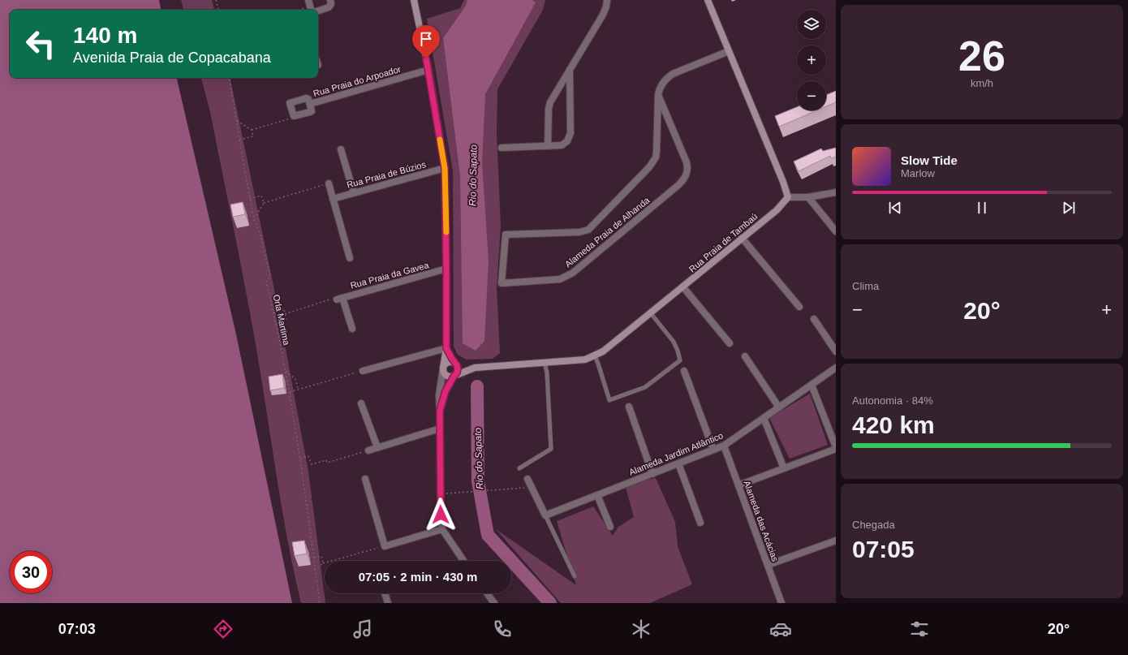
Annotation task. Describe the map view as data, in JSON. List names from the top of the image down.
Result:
{
  "streets": {
    "street": [
      "Rua Praia do Arpoador",
      "Rua Praia de Búzios",
      "Alameda Praia de Alhanda",
      "Rua Praia de Tambaú",
      "Rua Praia da Gavea",
      "Alameda Jardim Atlântico",
      "Alameda das Acácias"
    ],
    "path": ["Orla Martima"]
  },
  "crossings": [
    ["Alameda Jardim Atlântico", "Alameda das Acácias"]
  ],
  "water": ["Rio do Sapato"],
  "page": {
    "tile": [
      ["26", "km/h"],
      "Clima",
      ["Autonomia · 84%", "420 km"],
      ["Chegada", "07:05"]
    ],
    "map_buttons": ["+", "−"],
    "turn": ["140 m", "Avenida Praia de Copacabana"],
    "song": ["Slow Tide", "Marlow"],
    "heat": ["−", "20°", "+"],
    "limit": "30",
    "trip": "07:05 · 2 min · 430 m",
    "tabs": ["07:03", "20°"]
  }
}
